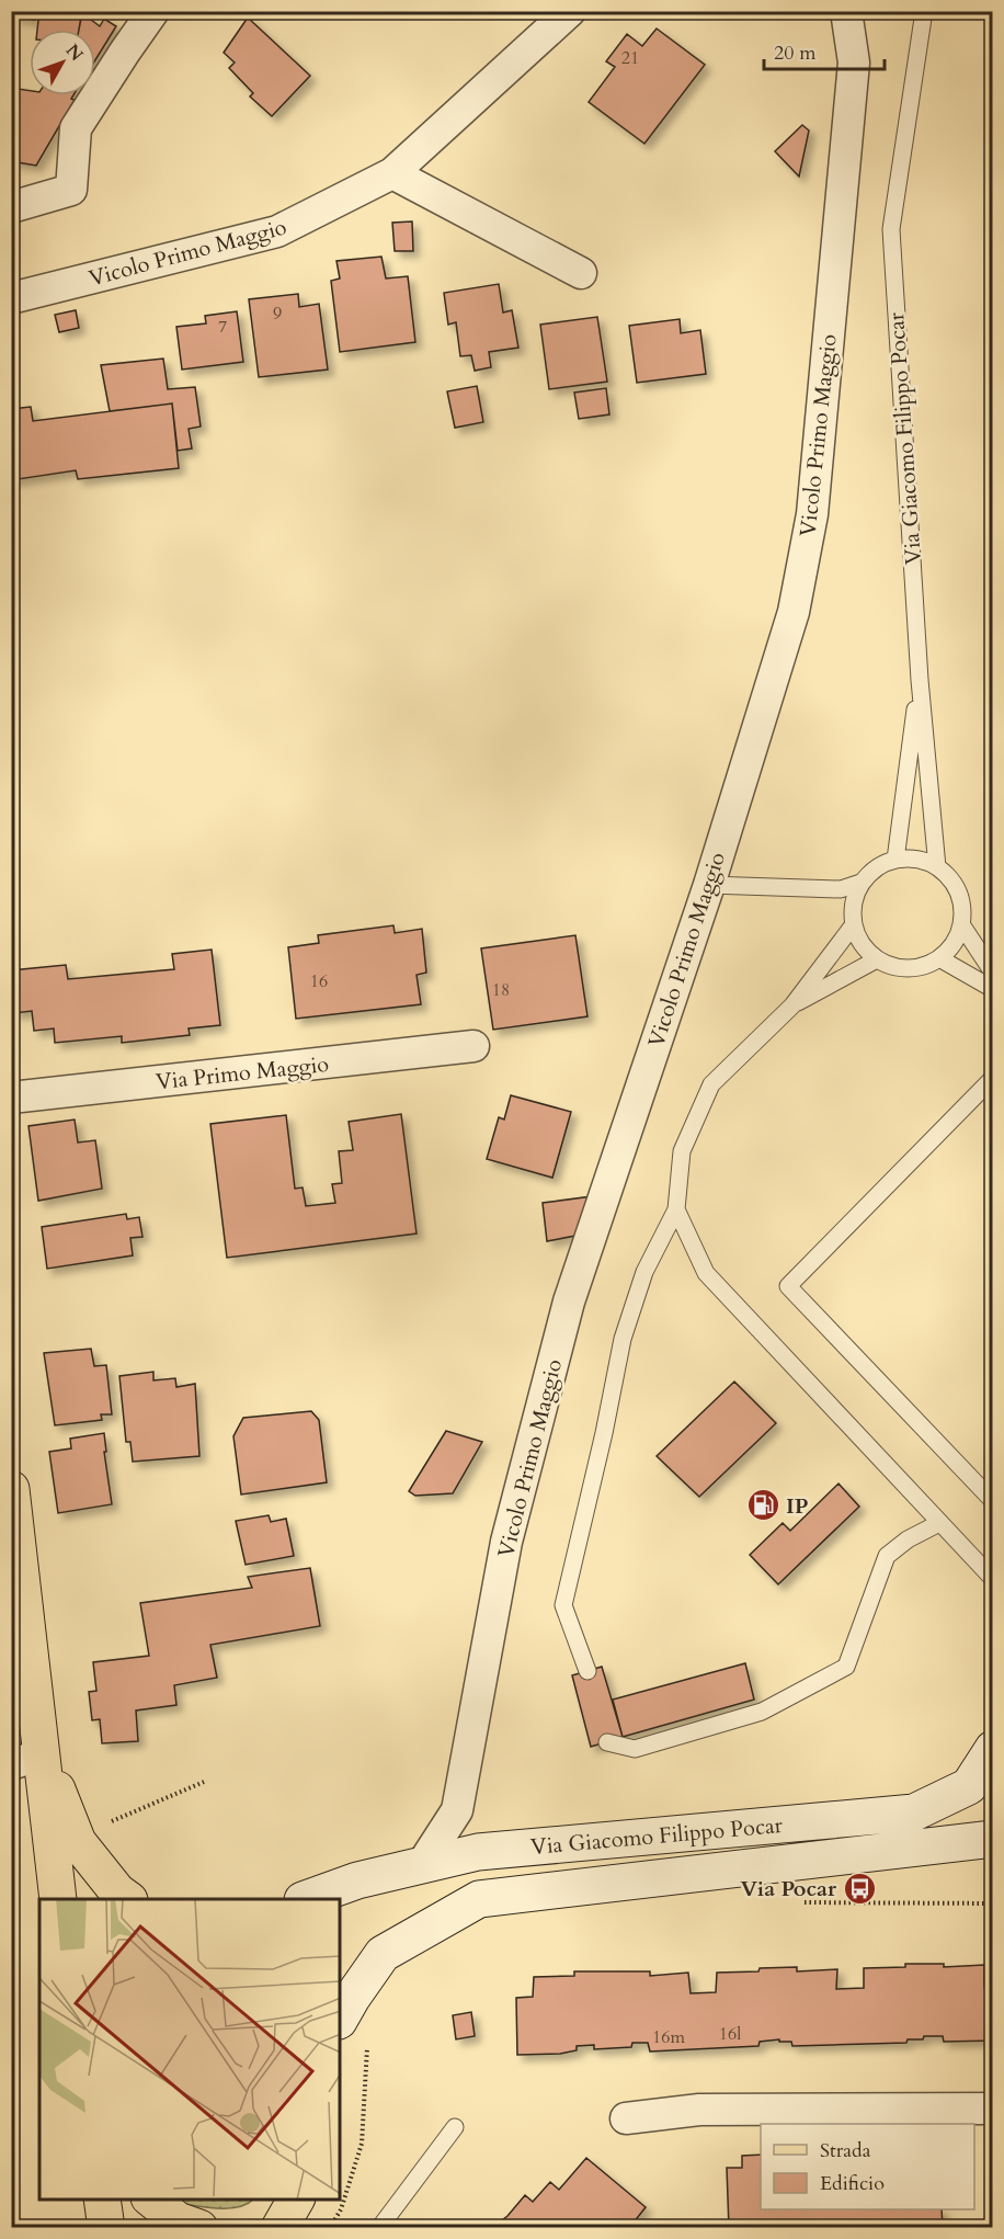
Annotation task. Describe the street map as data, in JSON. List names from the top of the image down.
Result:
{
  "streets": {
    "main road": ["Via Giacomo Filippo Pocar"],
    "street": ["Vicolo Primo Maggio", "Via Primo Maggio"]
  },
  "crossings": [
    ["Vicolo Primo Maggio", "Via Giacomo Filippo Pocar"]
  ],
  "places": {
    "fuel station": ["IP"],
    "bus stop": ["Via Pocar"]
  },
  "house_numbers": [
    "21",
    "9",
    "7",
    "16",
    "18",
    "16l",
    "16m"
  ],
  "legend": ["Strada", "Edificio"],
  "scale_bar": "20 m",
  "north": "top right"
}
